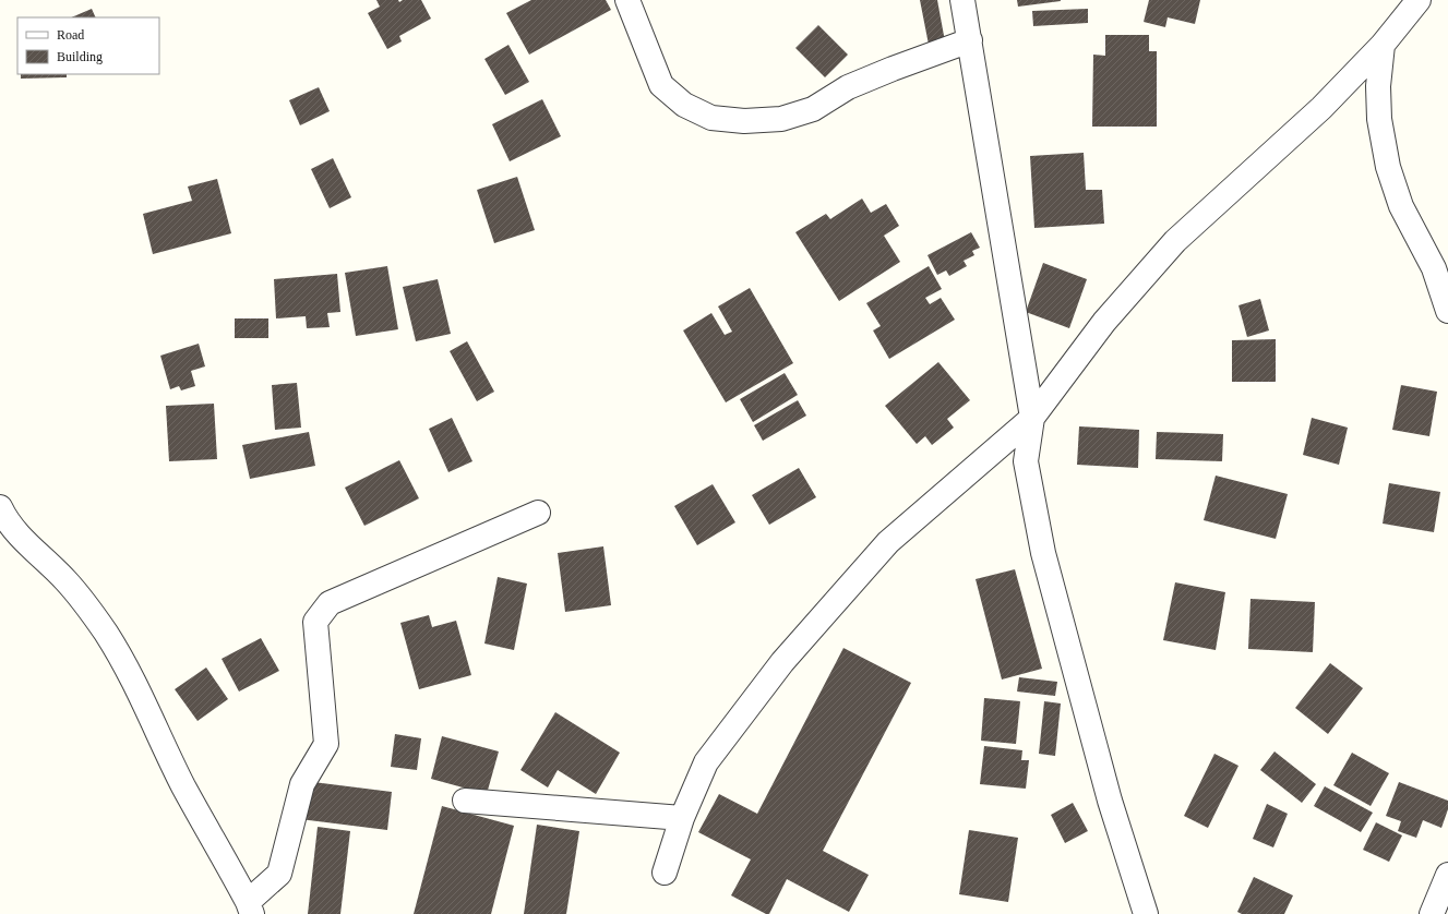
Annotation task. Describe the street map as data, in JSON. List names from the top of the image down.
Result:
{
  "legend": ["Road", "Building"]
}
